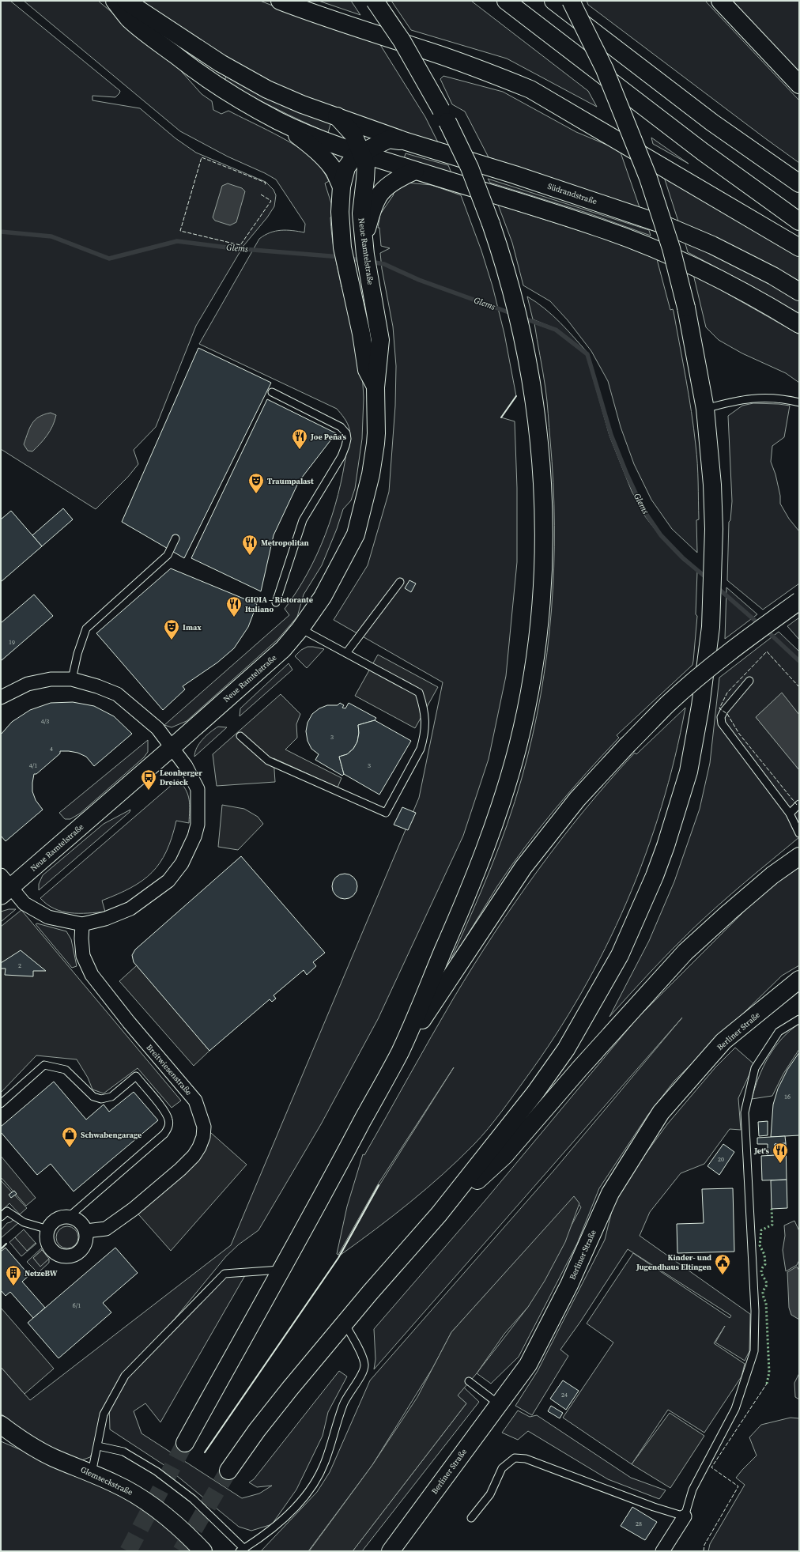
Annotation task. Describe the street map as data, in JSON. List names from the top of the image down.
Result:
{
  "streets": {
    "main road": [
      "Südrandstraße",
      "Neue Ramtelstraße",
      "Berliner Straße",
      "Glemseckstraße"
    ],
    "street": ["Breitwiesenstraße"]
  },
  "water": ["Glems"],
  "places": {
    "restaurant": [
      "Joe Peña’s",
      "Metropolitan",
      "GIOIA – Ristorante Italiano",
      "Jet's"
    ],
    "theatre": ["Traumpalast", "Imax"],
    "bus stop": ["Leonberger Dreieck"],
    "shop": ["Schwabengarage"],
    "public building": ["Kinder- und Jugendhaus Eltingen"],
    "building": ["NetzeBW"]
  },
  "house_numbers": [
    "19",
    "4/3",
    "3",
    "4",
    "4/1",
    "3",
    "2",
    "16",
    "20",
    "6/1",
    "24",
    "28"
  ]
}
